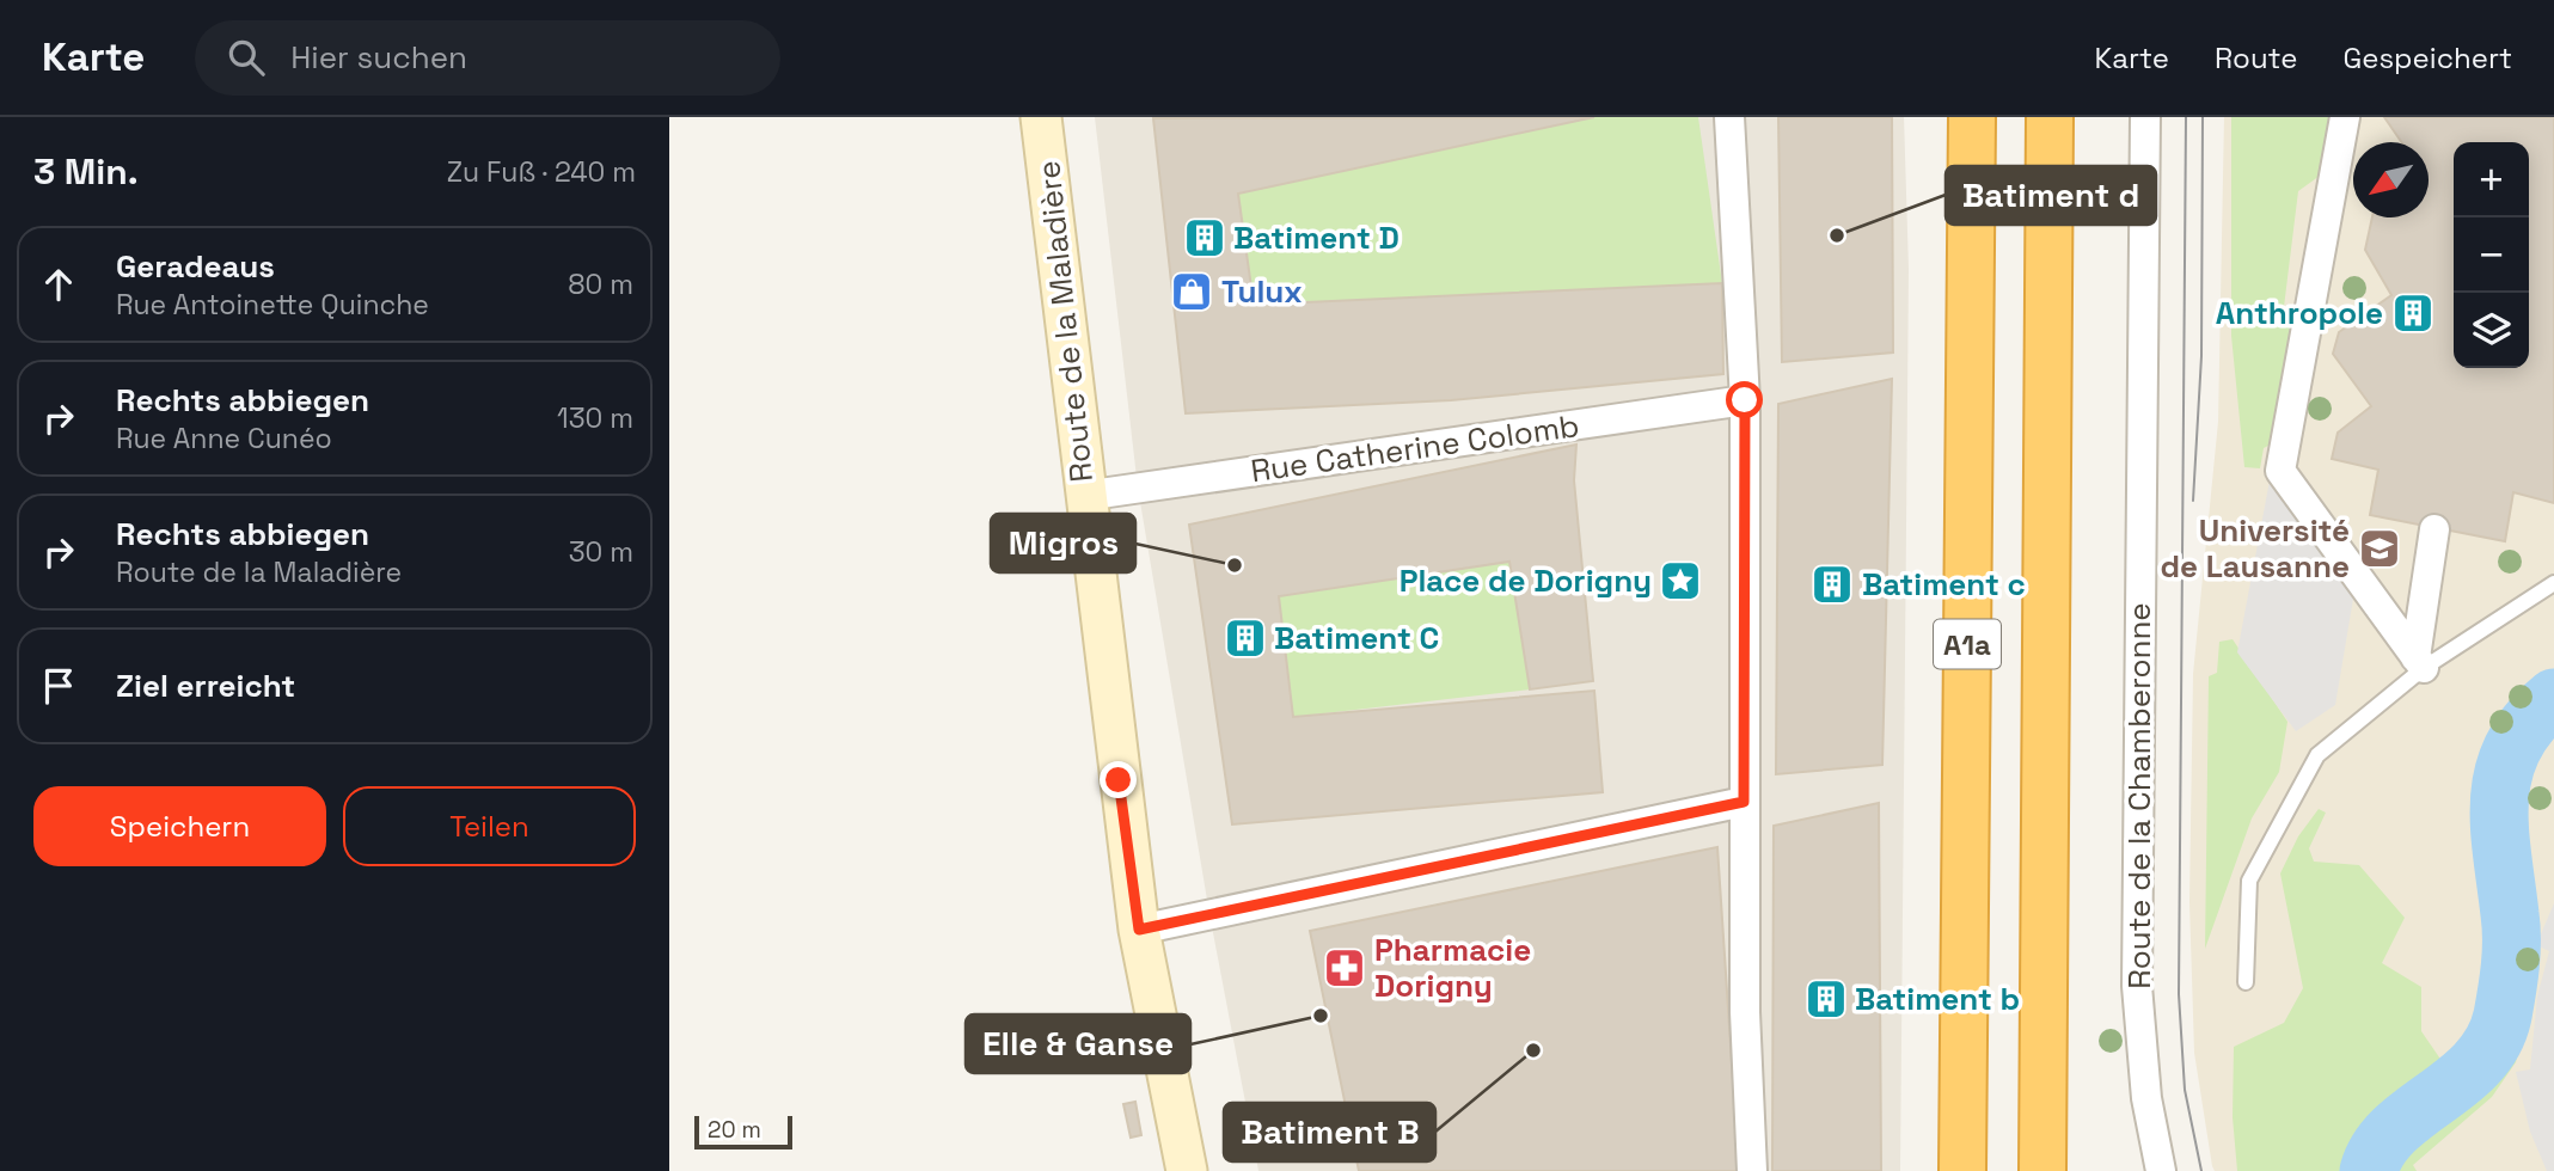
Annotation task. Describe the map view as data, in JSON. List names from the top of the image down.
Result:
{
  "streets": {
    "highway": ["A1a"],
    "main road": ["Route de la Maladière"],
    "street": ["Rue Catherine Colomb", "Route de la Chamberonne"]
  },
  "crossings": [
    ["Route de la Maladière", "Rue Catherine Colomb"]
  ],
  "places": {
    "other": [
      "Batiment d",
      "Migros",
      "Elle & Ganse",
      "Batiment B"
    ],
    "building": [
      "Batiment D",
      "Anthropole",
      "Batiment c",
      "Batiment C",
      "Batiment b"
    ],
    "shop": ["Tulux"],
    "school or university": ["Université de Lausanne"],
    "place": ["Place de Dorigny"],
    "pharmacy": ["Pharmacie Dorigny"]
  },
  "scale_bar": "20 m",
  "north": "bottom left",
  "page": {
    "header": "Karte",
    "search": "Hier suchen",
    "nav": ["Karte", "Route", "Gespeichert"],
    "heading": ["3 Min.", "Zu Fuß · 240 m"],
    "map_buttons": ["+", "−"],
    "list": [
      ["Geradeaus", "Rue Antoinette Quinche", "80 m"],
      ["Rechts abbiegen", "Rue Anne Cunéo", "130 m"],
      ["Rechts abbiegen", "Route de la Maladière", "30 m"],
      "Ziel erreicht"
    ],
    "buttons": ["Speichern", "Teilen"],
    "scale": "20 m"
  }
}
